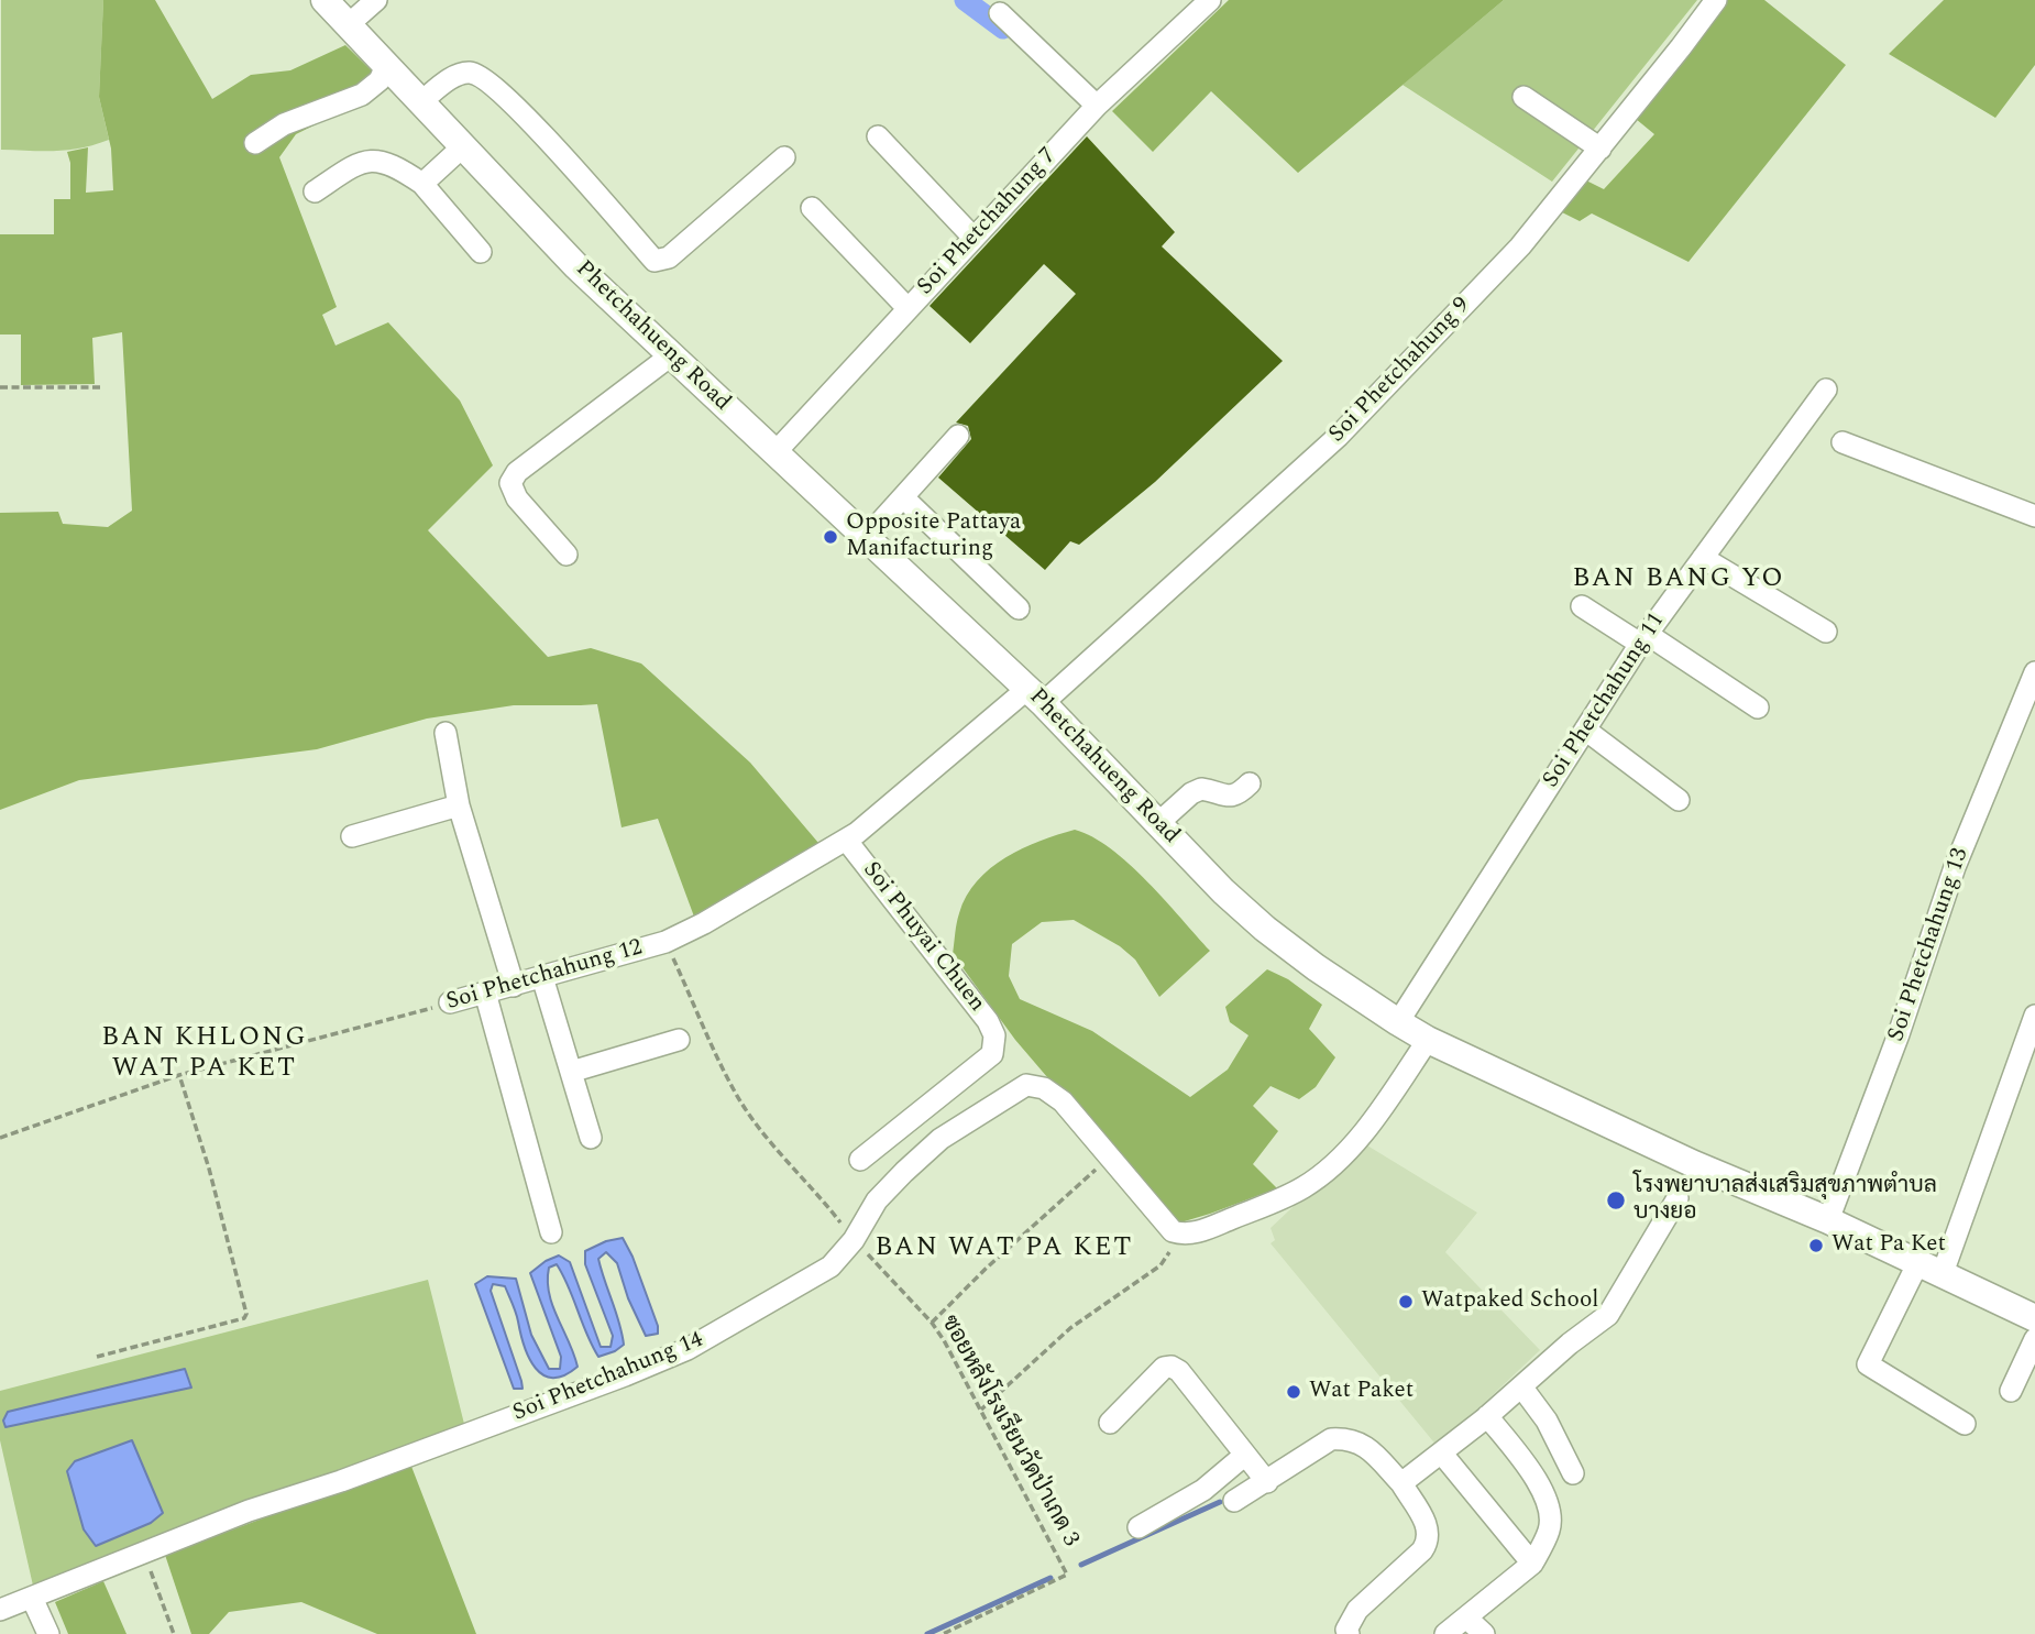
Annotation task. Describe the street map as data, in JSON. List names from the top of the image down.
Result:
{
  "streets": {
    "main road": ["Phetchahueng Road"],
    "street": [
      "Soi Phetchahung 7",
      "Soi Phetchahung 9",
      "Soi Phetchahung 11",
      "Soi Phuyai Chuen",
      "Soi Phetchahung 13",
      "Soi Phetchahung 12",
      "Soi Phetchahung 14"
    ],
    "path": ["ซอยหลังโรงเรียนวัดป่าเกด 3"]
  },
  "crossings": [
    ["Soi Phetchahung 7", "Phetchahueng Road"],
    ["Phetchahueng Road", "Soi Phetchahung 9"],
    ["Phetchahueng Road", "Soi Phetchahung 11"],
    ["Phetchahueng Road", "Soi Phetchahung 13"],
    ["Phetchahueng Road", "Soi Phetchahung 12"],
    ["Soi Phetchahung 9", "Soi Phetchahung 12"],
    ["Soi Phuyai Chuen", "Soi Phetchahung 12"],
    ["Soi Phetchahung 12", "ซอยหลังโรงเรียนวัดป่าเกด 3"],
    ["Soi Phetchahung 14", "ซอยหลังโรงเรียนวัดป่าเกด 3"]
  ],
  "districts": ["BAN BANG YO", "BAN KHLONG WAT PA KET", "BAN WAT PA KET"],
  "places": [
    "Opposite Pattaya Manifacturing",
    "โรงพยาบาลส่งเสริมสุขภาพตำบล บางยอ",
    "Wat Pa Ket",
    "Watpaked School",
    "Wat Paket"
  ]
}
